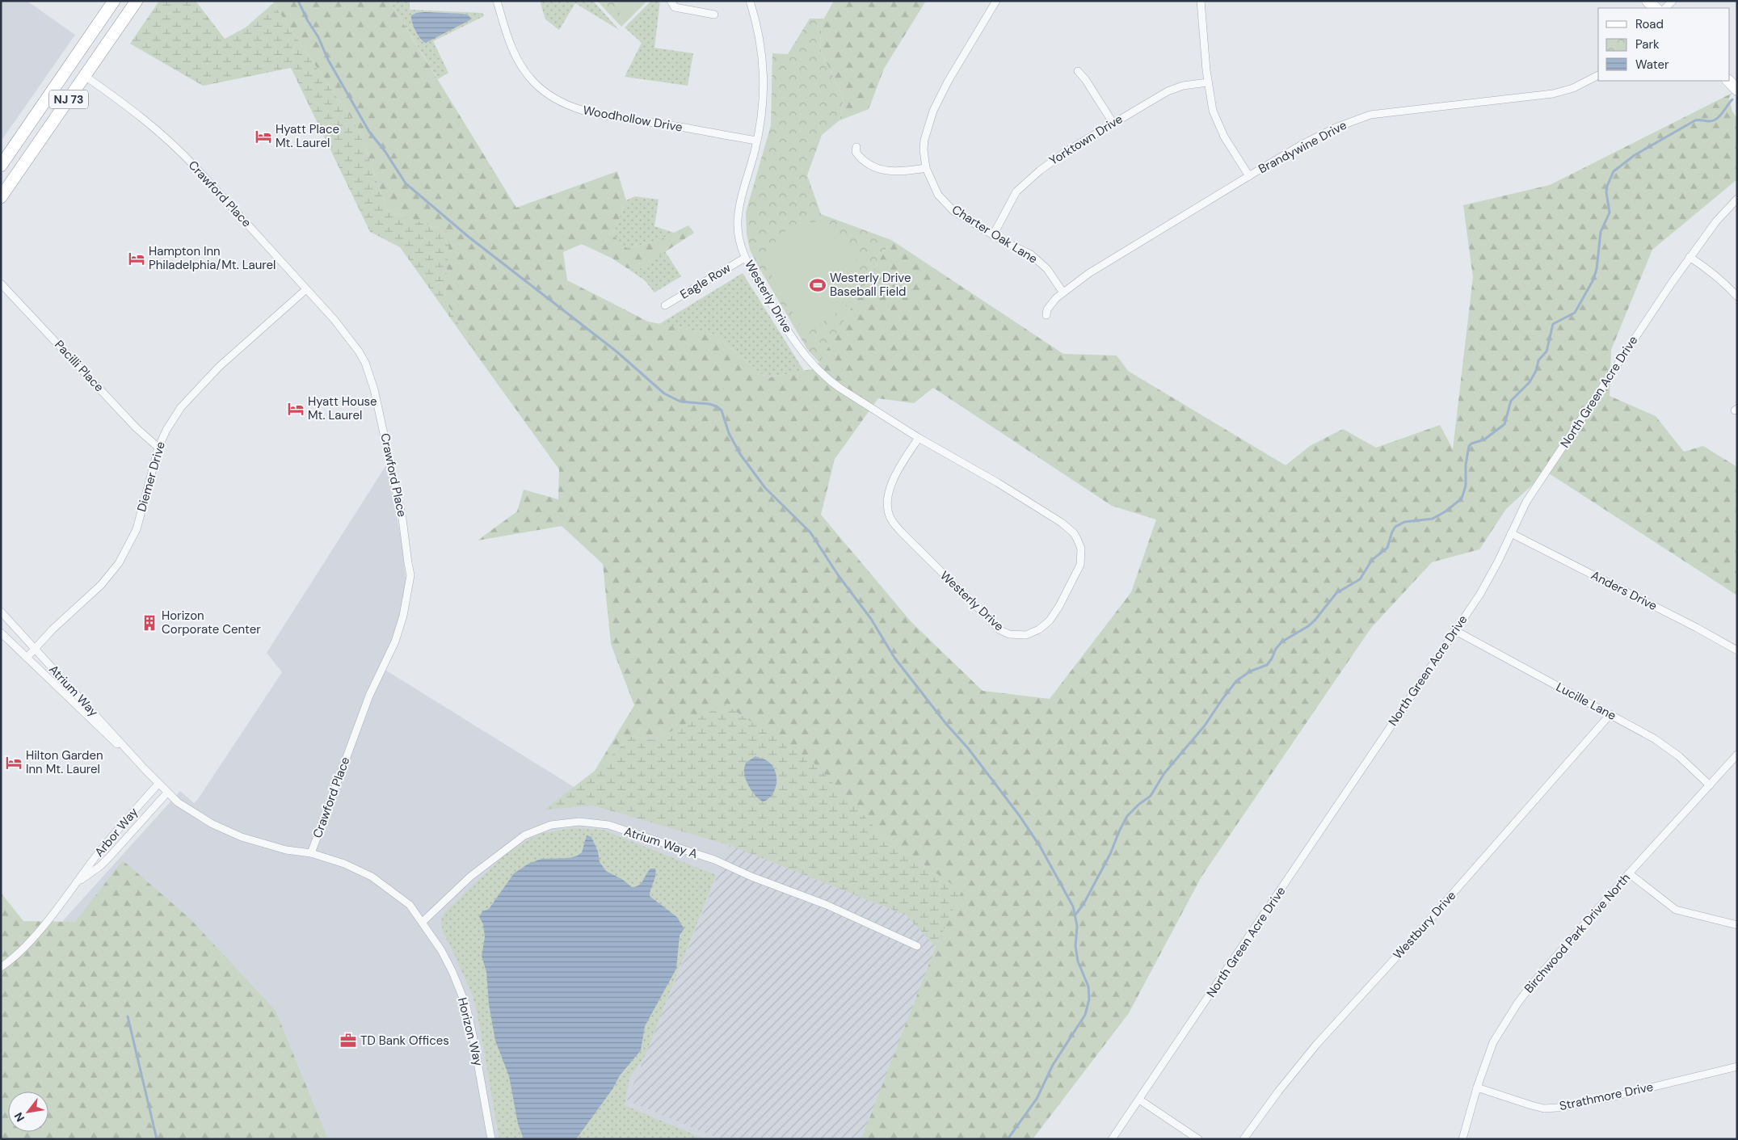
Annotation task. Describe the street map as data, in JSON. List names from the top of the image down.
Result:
{
  "streets": {
    "highway": ["NJ 73"],
    "street": [
      "Woodhollow Drive",
      "Yorktown Drive",
      "Brandywine Drive",
      "Crawford Place",
      "Charter Oak Lane",
      "Eagle Row",
      "Westerly Drive",
      "Pacilli Place",
      "North Green Acre Drive",
      "Diemer Drive",
      "Anders Drive",
      "Atrium Way",
      "Lucille Lane",
      "Arbor Way",
      "Atrium Way A",
      "Westbury Drive",
      "Birchwood Park Drive North",
      "Horizon Way",
      "Strathmore Drive"
    ]
  },
  "crossings": [
    ["NJ 73", "Crawford Place"],
    ["Woodhollow Drive", "Westerly Drive"],
    ["Yorktown Drive", "Charter Oak Lane"],
    ["Brandywine Drive", "Charter Oak Lane"],
    ["Crawford Place", "Diemer Drive"],
    ["Crawford Place", "Atrium Way"],
    ["Crawford Place", "Horizon Way"],
    ["Eagle Row", "Westerly Drive"],
    ["Pacilli Place", "Diemer Drive"],
    ["North Green Acre Drive", "Anders Drive"],
    ["North Green Acre Drive", "Lucille Lane"],
    ["Diemer Drive", "Atrium Way"],
    ["Atrium Way", "Arbor Way"],
    ["Atrium Way", "Horizon Way"],
    ["Lucille Lane", "Westbury Drive"],
    ["Lucille Lane", "Birchwood Park Drive North"],
    ["Atrium Way A", "Horizon Way"],
    ["Birchwood Park Drive North", "Strathmore Drive"]
  ],
  "places": {
    "hotel": [
      "Hyatt Place Mt. Laurel",
      "Hampton Inn Philadelphia/Mt. Laurel",
      "Hyatt House Mt. Laurel",
      "Hilton Garden Inn Mt. Laurel"
    ],
    "sports": ["Westerly Drive Baseball Field"],
    "building": ["Horizon Corporate Center"],
    "office": ["TD Bank Offices"]
  },
  "legend": ["Road", "Park", "Water"],
  "north": "bottom left"
}
